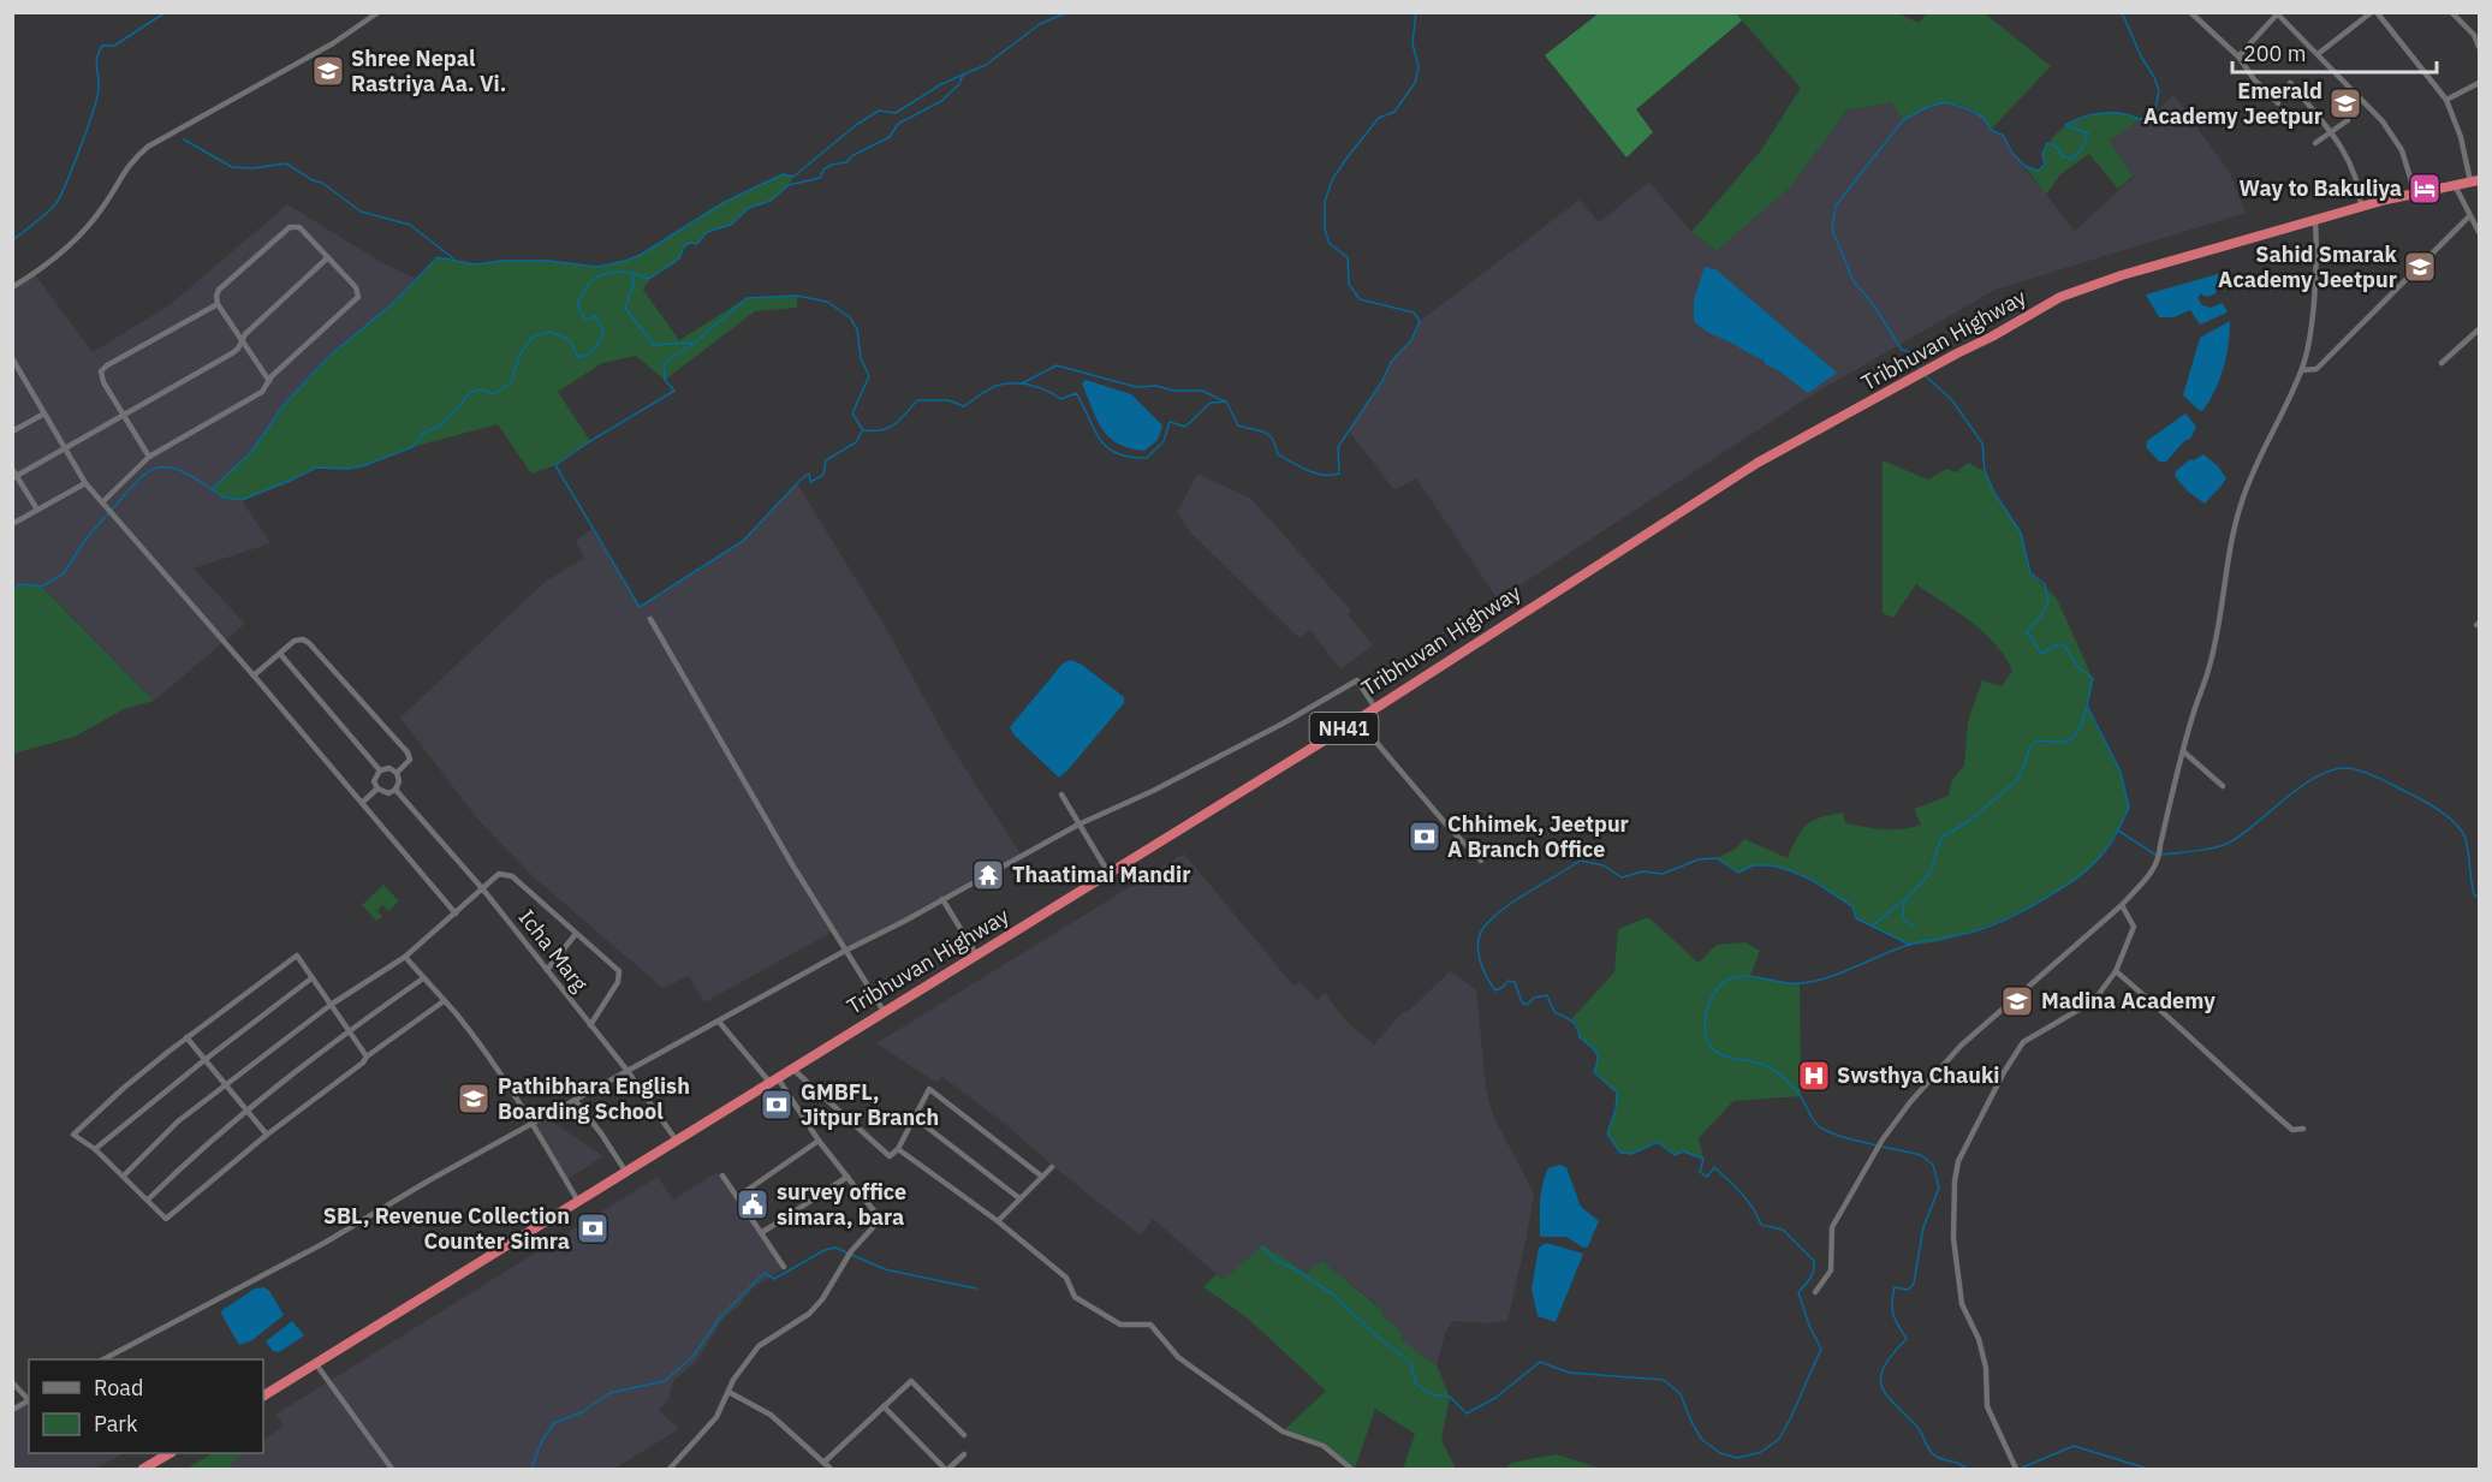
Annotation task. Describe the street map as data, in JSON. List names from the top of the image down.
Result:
{
  "streets": {
    "highway": ["Tribhuvan Highway", "NH41"],
    "street": ["Icha Marg"]
  },
  "crossings": [
    ["Tribhuvan Highway", "Icha Marg"]
  ],
  "places": {
    "school or university": [
      "Shree Nepal Rastriya Aa. Vi.",
      "Emerald Academy Jeetpur",
      "Sahid Smarak Academy Jeetpur",
      "Madina Academy",
      "Pathibhara English Boarding School"
    ],
    "hotel": ["Way to Bakuliya"],
    "bank": ["Chhimek, Jeetpur A Branch Office", "GMBFL, Jitpur Branch", "SBL, Revenue Collection Counter Simra"],
    "temple": ["Thaatimai Mandir"],
    "hospital": ["Swsthya Chauki"],
    "public building": ["survey office simara, bara"]
  },
  "legend": ["Road", "Park"],
  "scale_bar": "200 m"
}
